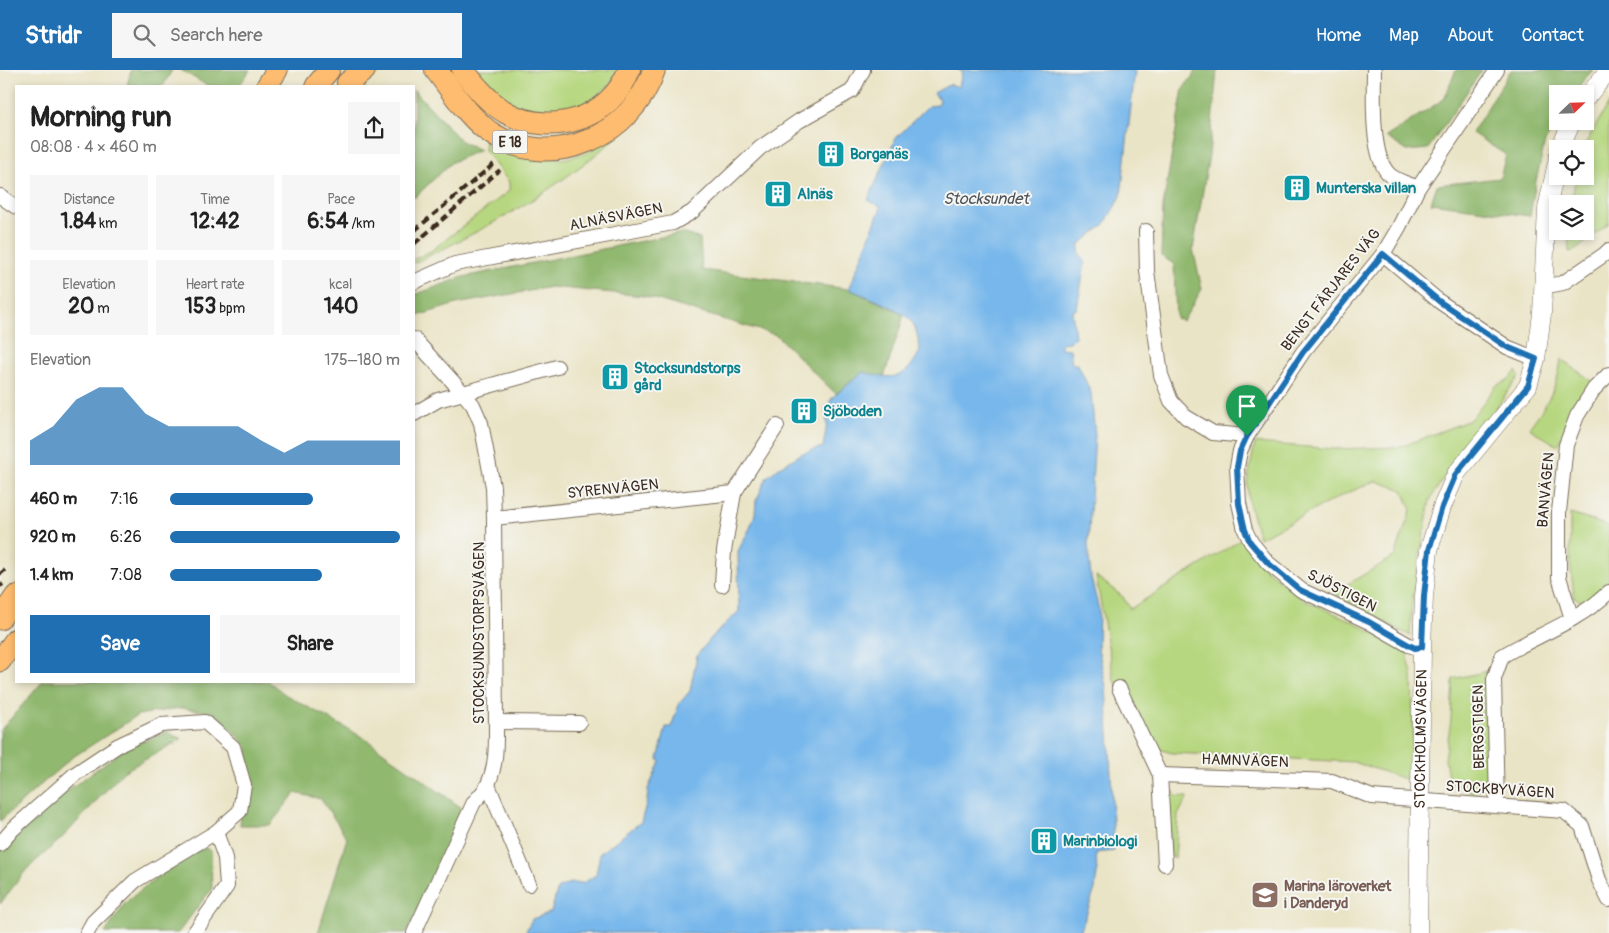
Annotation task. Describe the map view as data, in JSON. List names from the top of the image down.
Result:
{
  "streets": {
    "highway": ["E 18"],
    "street": [
      "ALNÄSVÄGEN",
      "BENGT FÄRJARES VÄG",
      "SYRENVÄGEN",
      "BANVÄGEN",
      "SJÖSTIGEN",
      "STOCKSUNDSTORPSVÄGEN",
      "BERGSTIGEN",
      "STOCKHOLMSVÄGEN",
      "HAMNVÄGEN",
      "STOCKBYVÄGEN"
    ]
  },
  "crossings": [
    ["BENGT FÄRJARES VÄG", "SJÖSTIGEN"],
    ["SYRENVÄGEN", "STOCKSUNDSTORPSVÄGEN"],
    ["BANVÄGEN", "BERGSTIGEN"],
    ["SJÖSTIGEN", "STOCKHOLMSVÄGEN"],
    ["BERGSTIGEN", "STOCKBYVÄGEN"],
    ["STOCKHOLMSVÄGEN", "HAMNVÄGEN"],
    ["STOCKHOLMSVÄGEN", "STOCKBYVÄGEN"],
    ["HAMNVÄGEN", "STOCKBYVÄGEN"]
  ],
  "water": ["Stocksundet"],
  "places": {
    "building": [
      "Borganäs",
      "Munterska villan",
      "Alnäs",
      "Stocksundstorps gård",
      "Sjöboden",
      "Marinbiologi"
    ],
    "school or university": ["Marina läroverket i Danderyd"]
  },
  "north": "top right",
  "page": {
    "header": "Stridr",
    "search": "Search here",
    "nav": [
      "Home",
      "Map",
      "About",
      "Contact"
    ],
    "heading": ["Morning run", "08:08 · 4 × 460 m"],
    "stats": [
      ["Distance", "1.84 km"],
      ["Time", "12:42"],
      ["Pace", "6:54 /km"],
      ["Elevation", "20 m"],
      ["Heart rate", "153 bpm"],
      ["kcal", "140"]
    ],
    "chart": ["Elevation", "175–180 m"],
    "list": [
      {
        "name": "460 m",
        "note": "7:16"
      },
      {
        "name": "920 m",
        "note": "6:26"
      },
      {
        "name": "1.4 km",
        "note": "7:08"
      }
    ],
    "buttons": ["Save", "Share"]
  }
}
